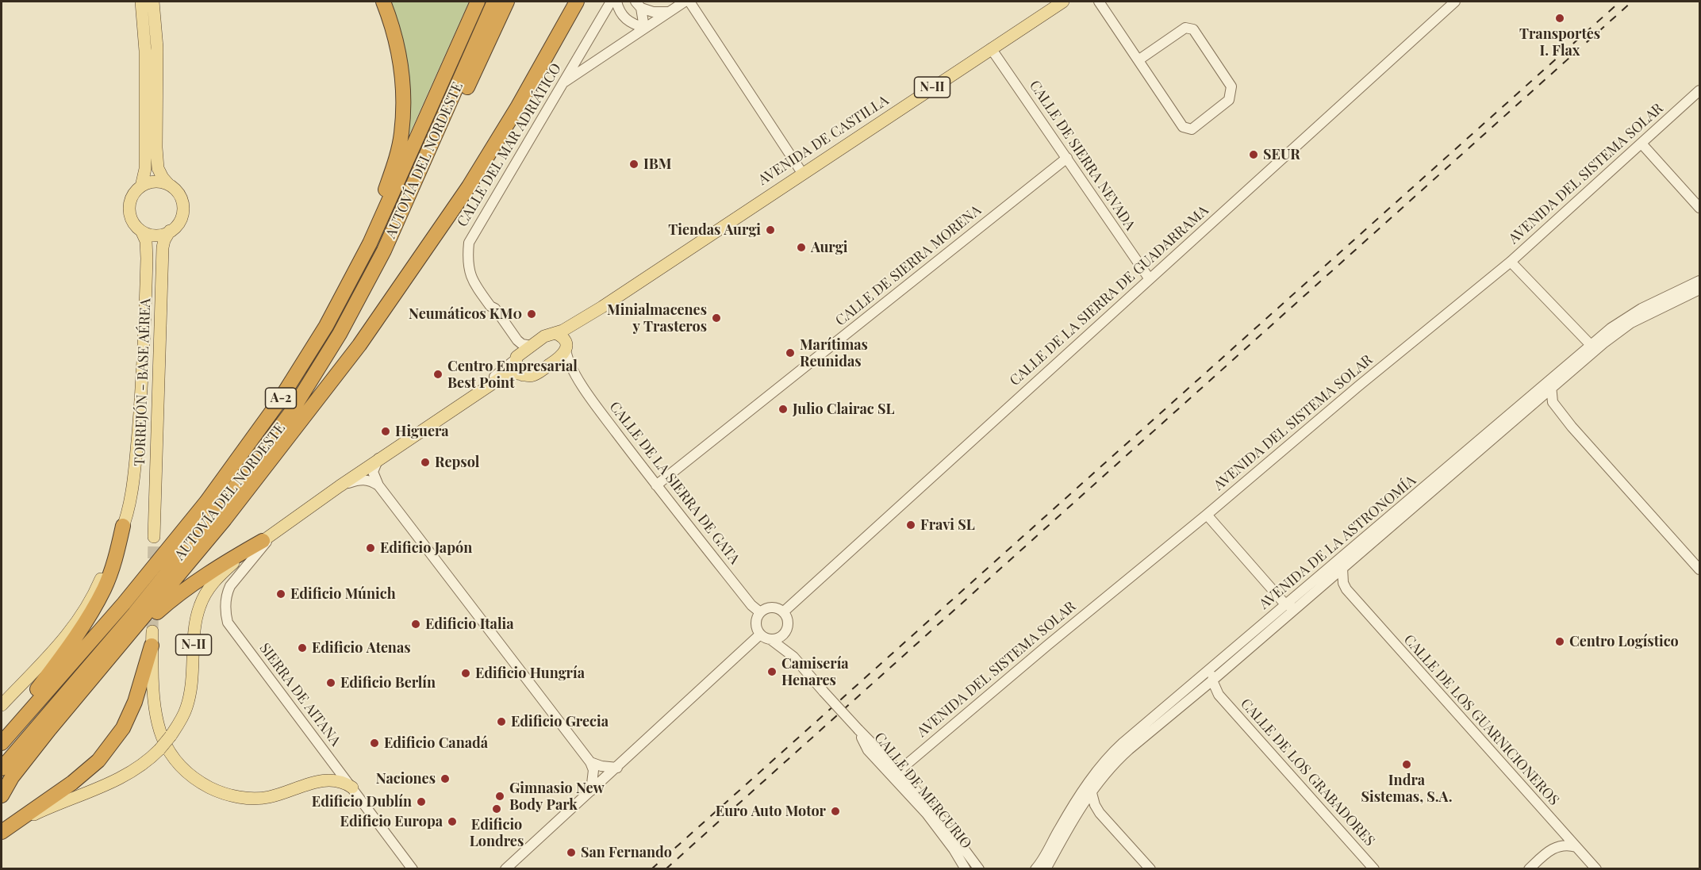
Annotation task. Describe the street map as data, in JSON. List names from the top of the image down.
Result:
{
  "streets": {
    "highway": ["AUTOVÍA DEL NORDESTE", "A-2"],
    "main road": ["N-II", "AVENIDA DE CASTILLA", "TORREJÓN - BASE AÉREA"],
    "street": [
      "CALLE DEL MAR ADRIÁTICO",
      "CALLE DE SIERRA NEVADA",
      "AVENIDA DEL SISTEMA SOLAR",
      "CALLE DE SIERRA MORENA",
      "CALLE DE LA SIERRA DE GUADARRAMA",
      "CALLE DE LA SIERRA DE GATA",
      "AVENIDA DE LA ASTRONOMÍA",
      "SIERRA DE AITANA",
      "CALLE DE LOS GUARNICIONEROS",
      "CALLE DE LOS GRABADORES",
      "CALLE DE MERCURIO"
    ]
  },
  "crossings": [
    ["N-II", "AVENIDA DE CASTILLA"],
    ["N-II", "CALLE DEL MAR ADRIÁTICO"],
    ["N-II", "CALLE DE LA SIERRA DE GATA"],
    ["N-II", "SIERRA DE AITANA"],
    ["AVENIDA DE CASTILLA", "CALLE DE SIERRA NEVADA"],
    ["AVENIDA DE CASTILLA", "CALLE DE LA SIERRA DE GATA"],
    ["CALLE DE SIERRA NEVADA", "CALLE DE SIERRA MORENA"],
    ["CALLE DE SIERRA NEVADA", "CALLE DE LA SIERRA DE GUADARRAMA"],
    ["AVENIDA DEL SISTEMA SOLAR", "CALLE DE MERCURIO"],
    ["CALLE DE SIERRA MORENA", "CALLE DE LA SIERRA DE GATA"],
    ["CALLE DE LA SIERRA DE GUADARRAMA", "CALLE DE LA SIERRA DE GATA"],
    ["AVENIDA DE LA ASTRONOMÍA", "CALLE DE LOS GUARNICIONEROS"],
    ["AVENIDA DE LA ASTRONOMÍA", "CALLE DE LOS GRABADORES"]
  ],
  "places": [
    "Transportes I. Flax",
    "SEUR",
    "IBM",
    "Tiendas Aurgi",
    "Aurgi",
    "Neumáticos KM0",
    "Minialmacenes y Trasteros",
    "Marítimas Reunidas",
    "Centro Empresarial Best Point",
    "Julio Clairac SL",
    "Higuera",
    "Repsol",
    "Fravi SL",
    "Edificio Japón",
    "Edificio Múnich",
    "Edificio Italia",
    "Centro Logístico",
    "Edificio Atenas",
    "Camisería Henares",
    "Edificio Hungría",
    "Edificio Berlín",
    "Edificio Grecia",
    "Edificio Canadá",
    "Indra Sistemas, S.A.",
    "Naciones",
    "Gimnasio New Body Park",
    "Edificio Dublín",
    "Edificio Londres",
    "Euro Auto Motor",
    "Edificio Europa",
    "San Fernando"
  ]
}
